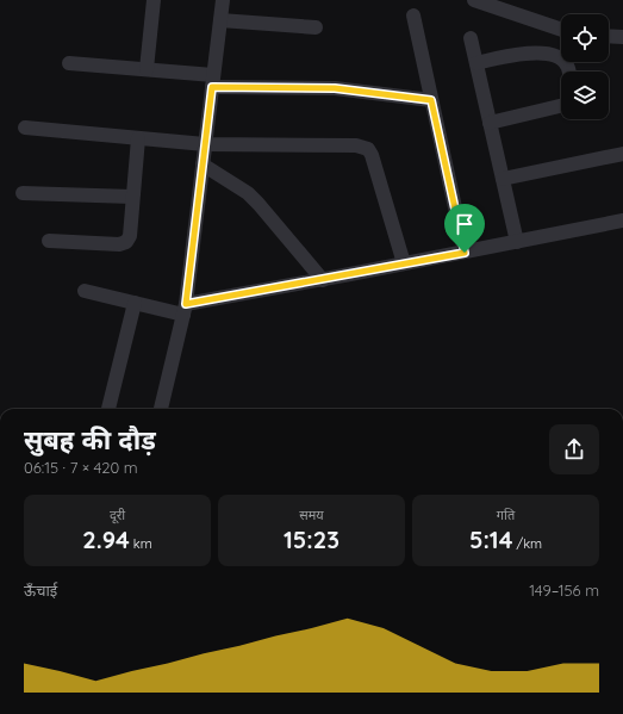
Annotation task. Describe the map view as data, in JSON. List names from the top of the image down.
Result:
{
  "page": {
    "heading": ["सुबह की दौड़", "06:15 · 7 × 420 m"],
    "stats": [
      ["दूरी", "2.94 km"],
      ["समय", "15:23"],
      ["गति", "5:14 /km"]
    ],
    "chart": ["ऊँचाई", "149–156 m"]
  }
}
